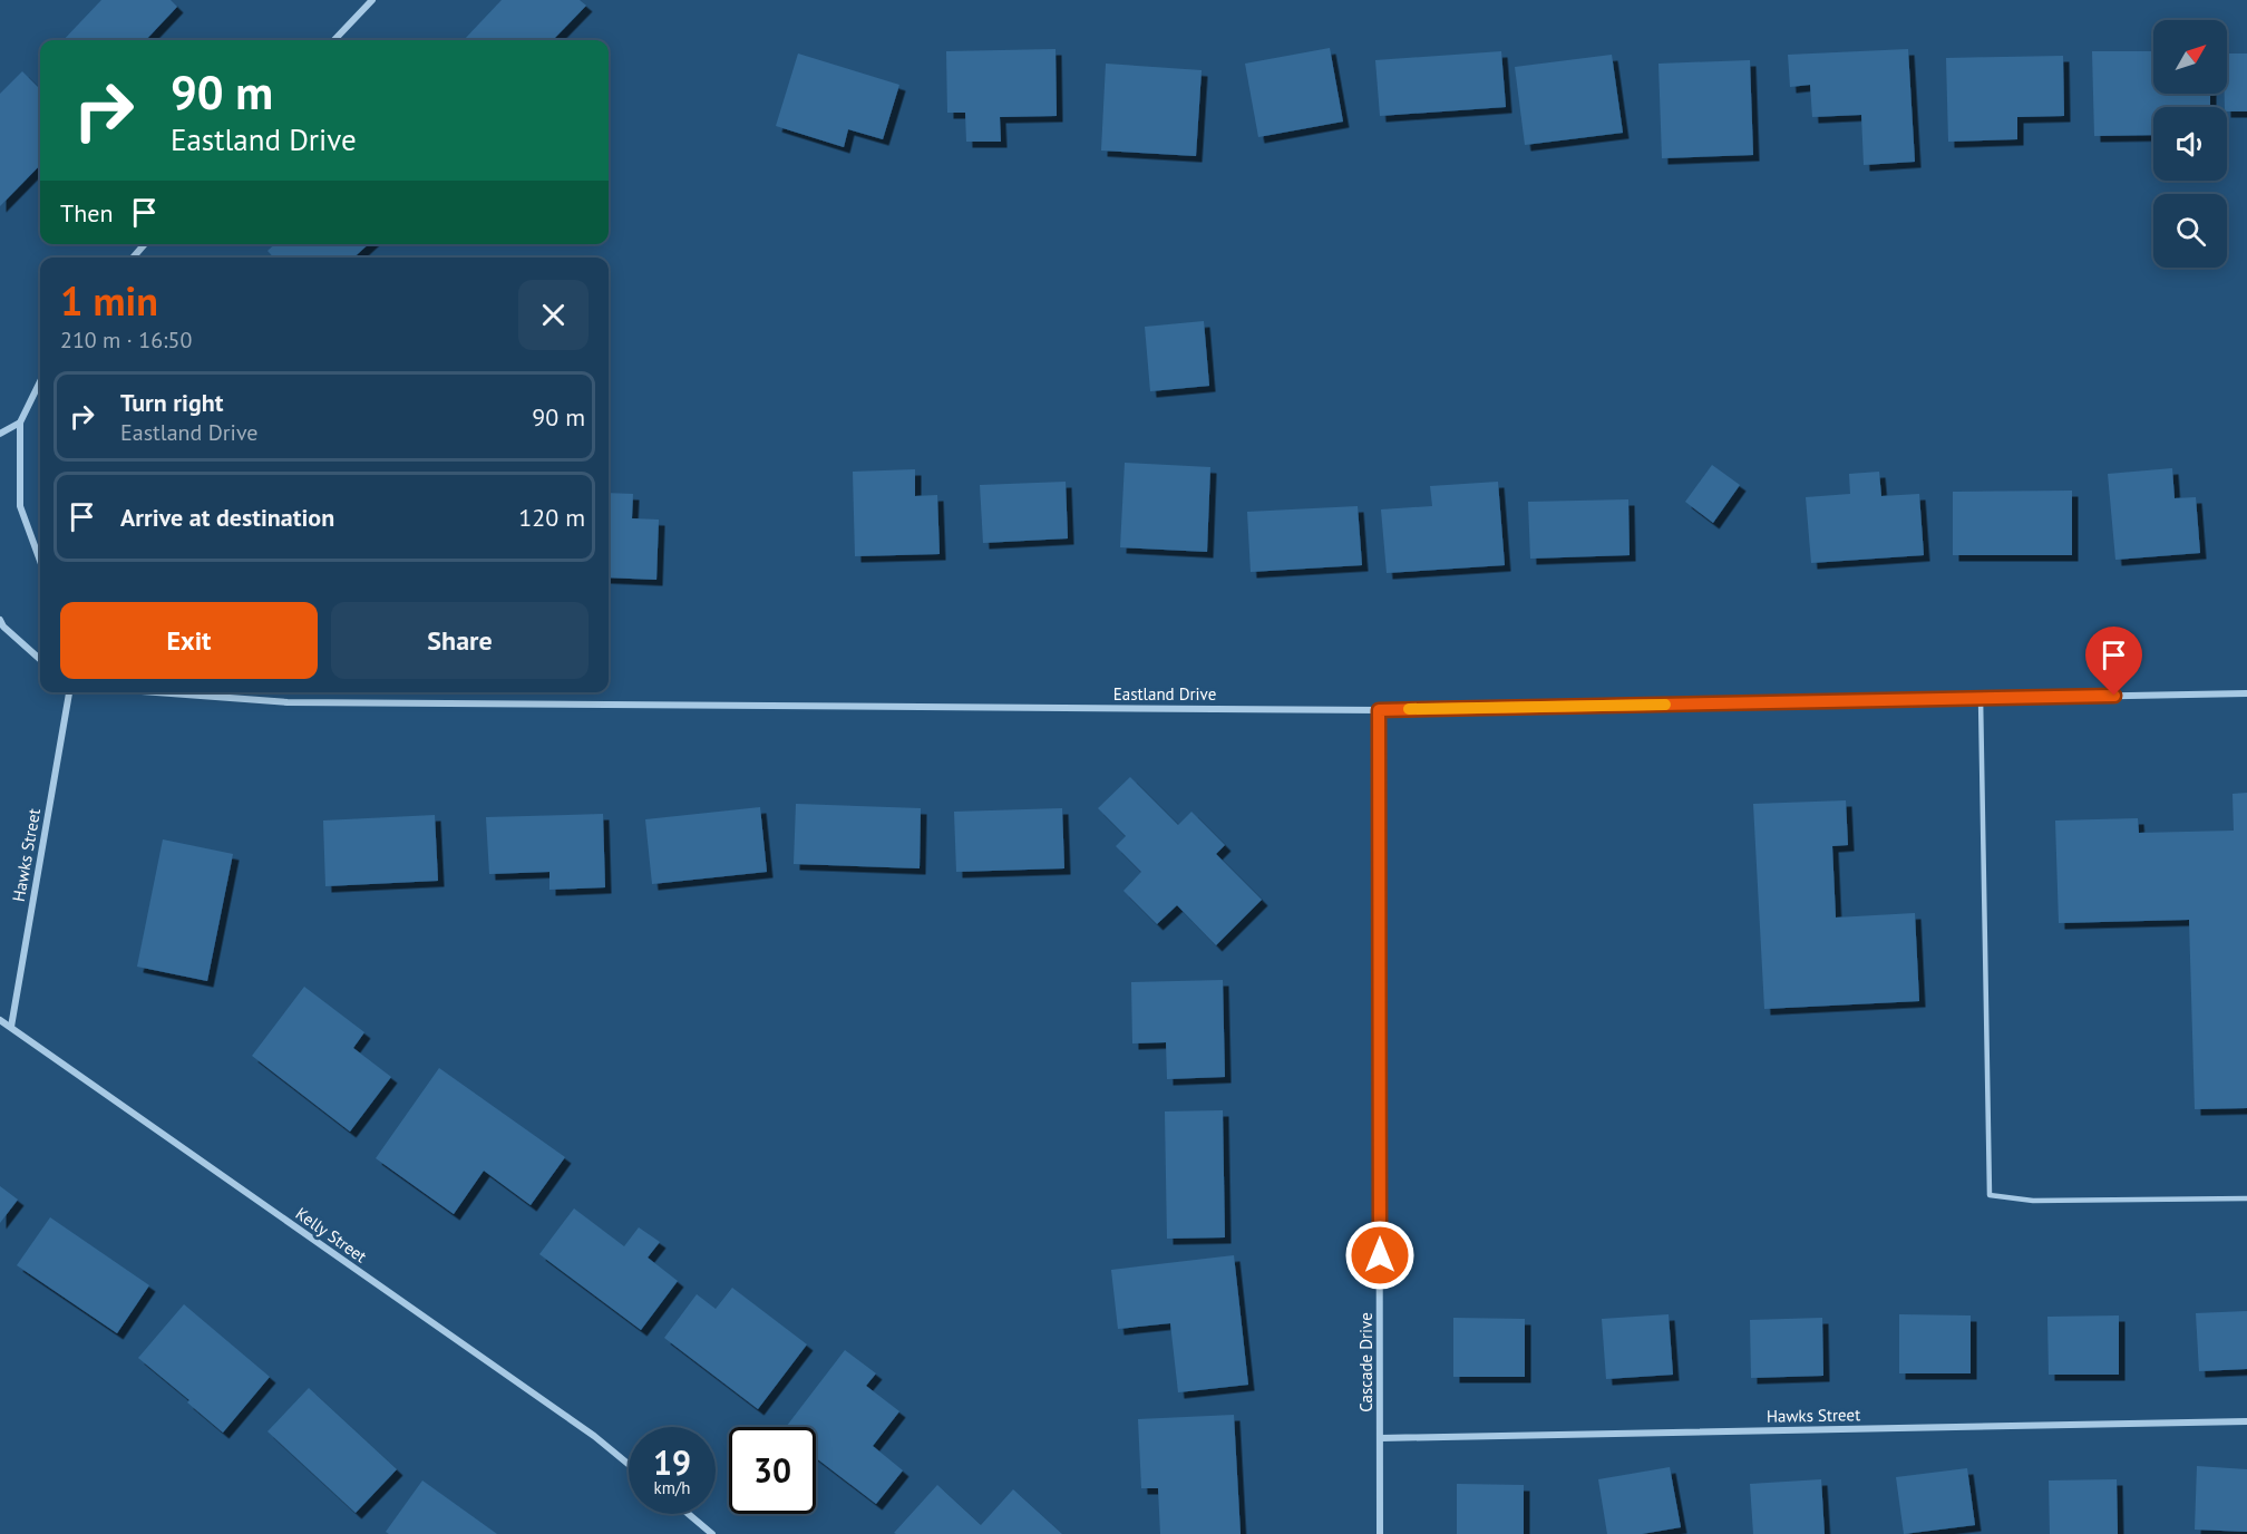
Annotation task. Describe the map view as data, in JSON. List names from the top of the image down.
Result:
{
  "streets": {
    "street": [
      "Eastland Drive",
      "Hawks Street",
      "Kelly Street",
      "Cascade Drive"
    ]
  },
  "crossings": [
    ["Eastland Drive", "Cascade Drive"],
    ["Hawks Street", "Kelly Street"],
    ["Hawks Street", "Cascade Drive"]
  ],
  "north": "top right",
  "page": {
    "turn": ["90 m", "Eastland Drive"],
    "then": "Then",
    "heading": ["1 min", "210 m · 16:50"],
    "list": [
      {
        "name": "Turn right",
        "note": "Eastland Drive",
        "value": "90 m"
      },
      {
        "name": "Arrive at destination",
        "value": "120 m"
      }
    ],
    "buttons": ["Exit", "Share"],
    "speed": "19 km/h",
    "limit": "30"
  }
}
